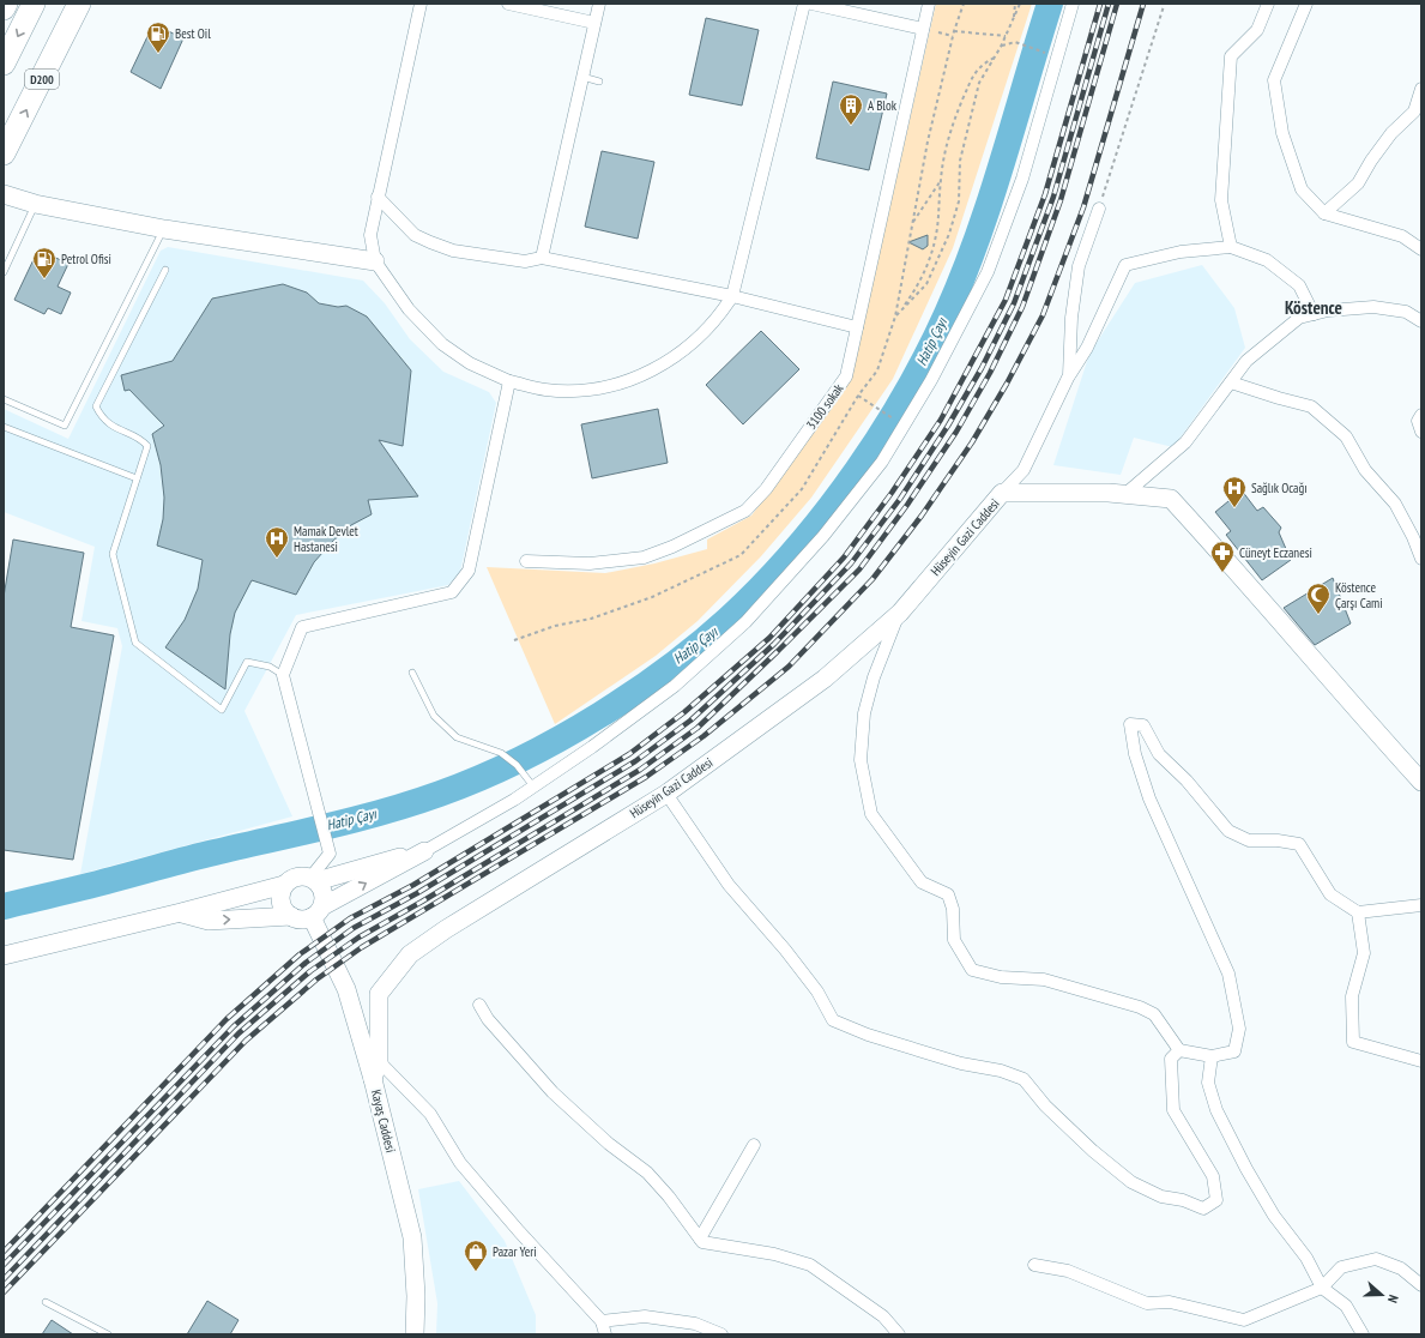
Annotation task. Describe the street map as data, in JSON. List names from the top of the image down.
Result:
{
  "streets": {
    "highway": ["D200"],
    "street": ["3100 sokak", "Hüseyin Gazi Caddesi", "Kayaş Caddesi"]
  },
  "crossings": [
    ["Hüseyin Gazi Caddesi", "Kayaş Caddesi"]
  ],
  "districts": ["Köstence"],
  "water": ["Hatip Çayı"],
  "places": {
    "fuel station": ["Best Oil", "Petrol Ofisi"],
    "building": ["A Blok"],
    "hospital": ["Sağlık Ocağı", "Mamak Devlet Hastanesi"],
    "pharmacy": ["Cüneyt Eczanesi"],
    "mosque": ["Köstence Çarşı Cami"],
    "shop": ["Pazar Yeri"]
  },
  "north": "right"
}
